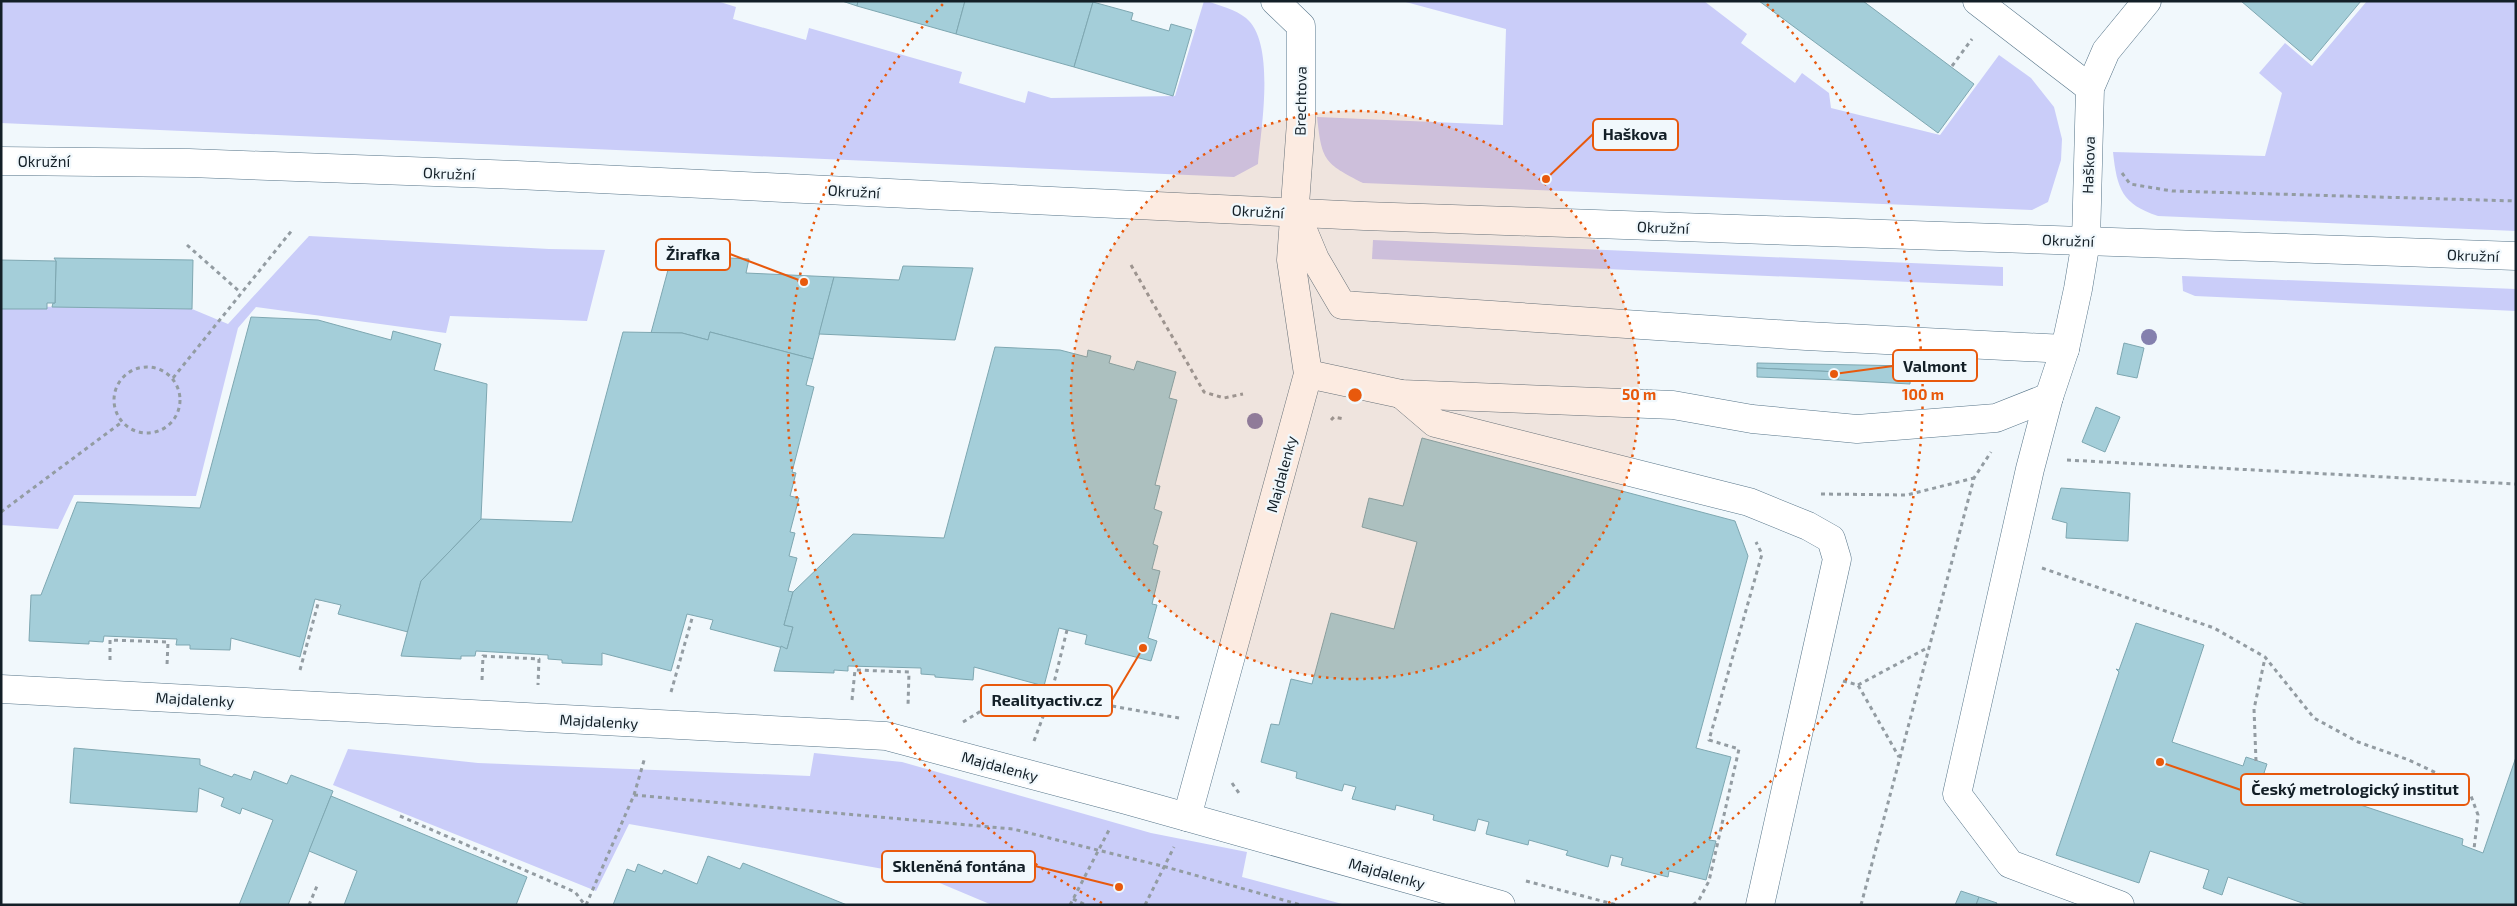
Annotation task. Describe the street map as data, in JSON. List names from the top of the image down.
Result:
{
  "streets": {
    "street": [
      "Brechtova",
      "Okružní",
      "Haškova",
      "Majdalenky"
    ]
  },
  "crossings": [
    ["Brechtova", "Okružní"],
    ["Brechtova", "Majdalenky"],
    ["Okružní", "Haškova"],
    ["Okružní", "Majdalenky"]
  ],
  "places": [
    "Haškova",
    "Žirafka",
    "Valmont",
    "Realityactiv.cz",
    "Český metrologický institut",
    "Skleněná fontána"
  ],
  "rings": ["50 m", "100 m"]
}
